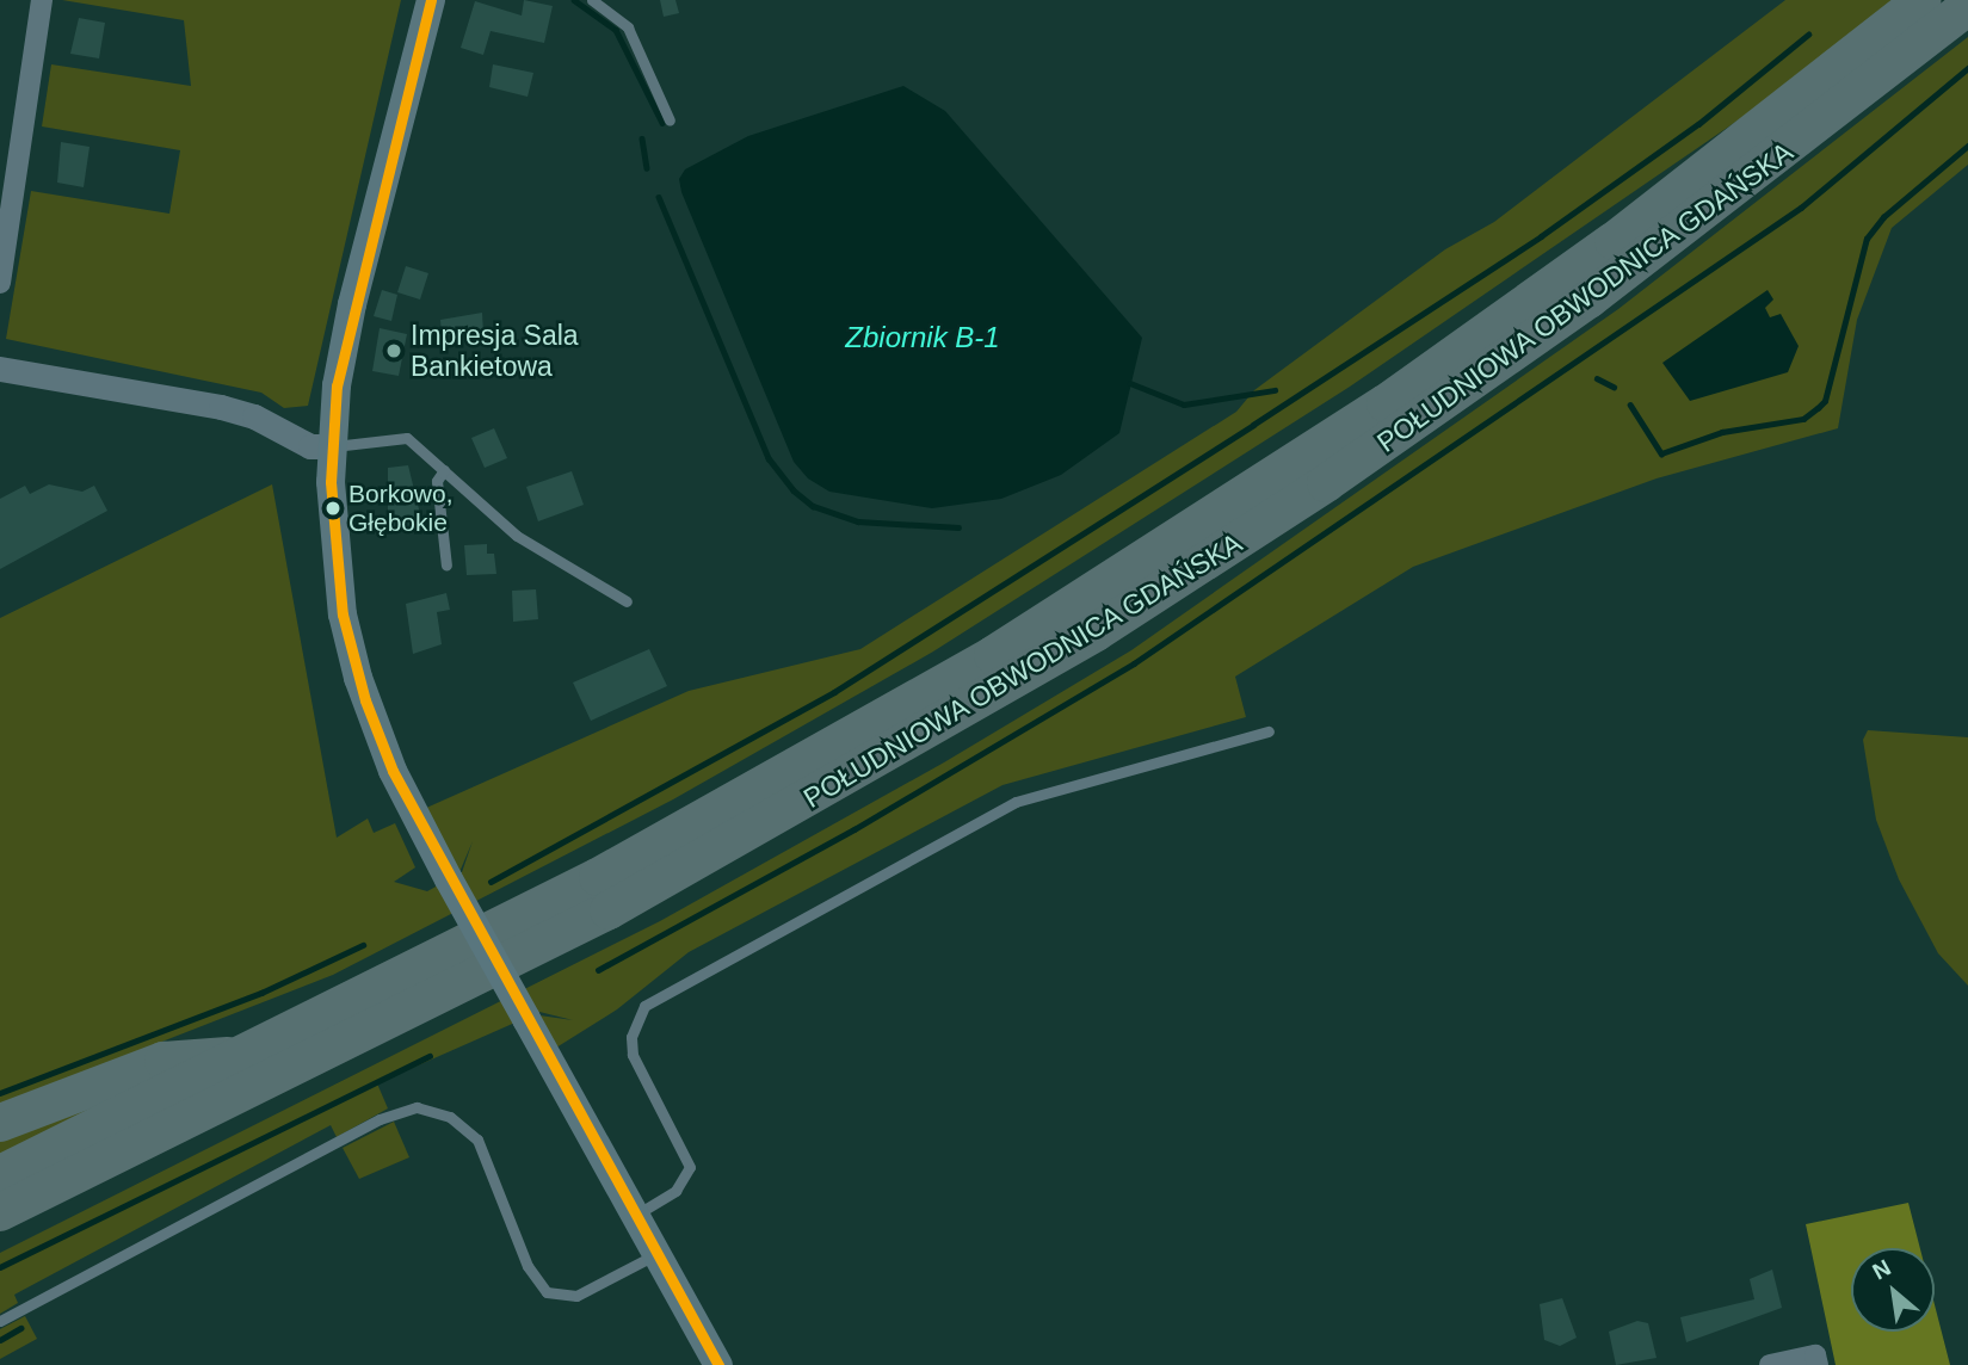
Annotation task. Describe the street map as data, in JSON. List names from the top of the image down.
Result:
{
  "streets": {
    "highway": ["POŁUDNIOWA OBWODNICA GDAŃSKA"]
  },
  "water": ["Zbiornik B-1"],
  "places": ["Impresja Sala Bankietowa", "Borkowo, Głębokie"],
  "north": "top left"
}
